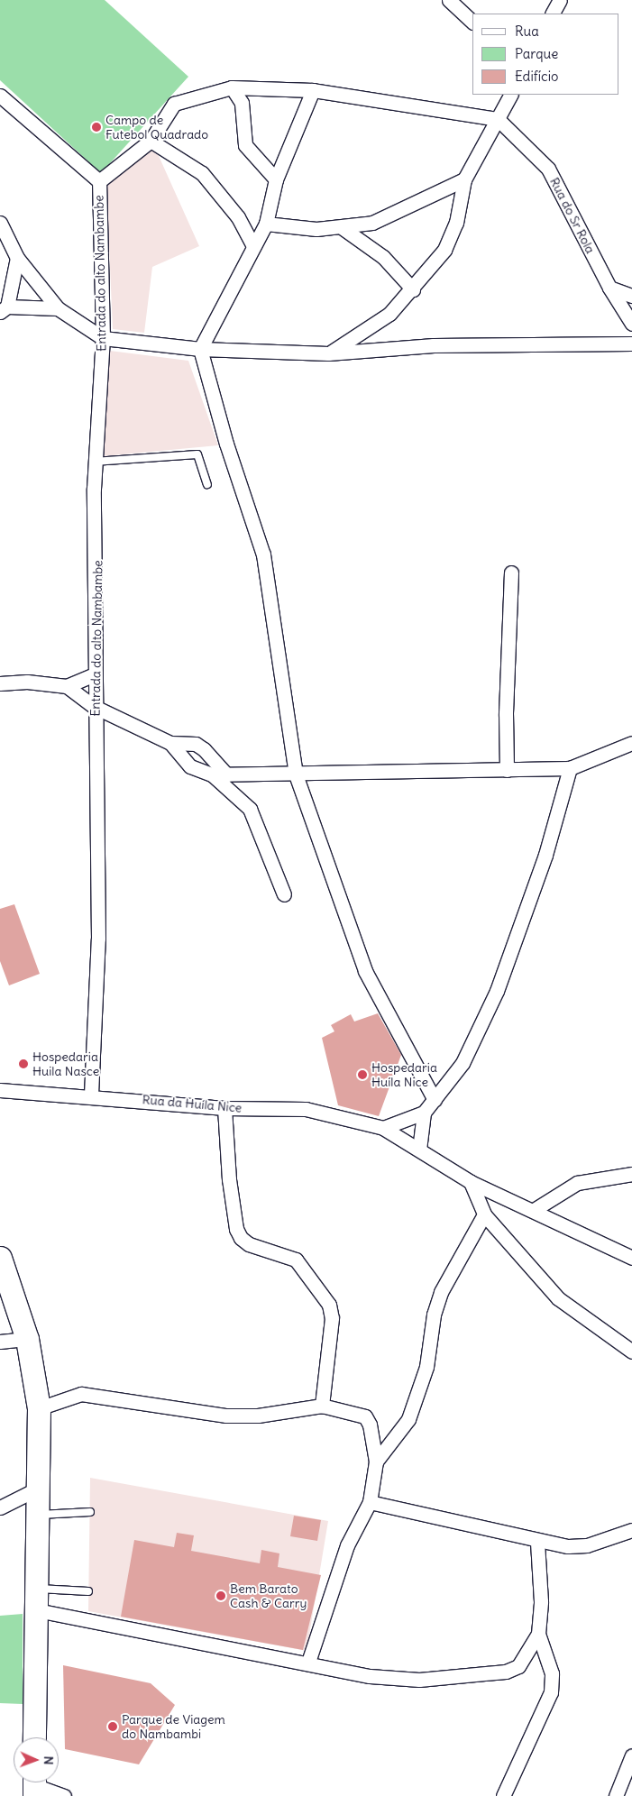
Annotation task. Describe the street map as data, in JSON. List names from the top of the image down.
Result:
{
  "streets": {
    "street": ["Rua do Sr Rola", "Entrada do alto Nambambe", "Rua da Huíla Nice"]
  },
  "crossings": [
    ["Entrada do alto Nambambe", "Rua da Huíla Nice"]
  ],
  "places": [
    "Campo de Futebol Quadrado",
    "Hospedaria Huila Nasce",
    "Hospedaria Huíla Nice",
    "Bem Barato Cash & Carry",
    "Parque de Viagem do Nambambi"
  ],
  "legend": ["Rua", "Parque", "Edifício"],
  "north": "right"
}
